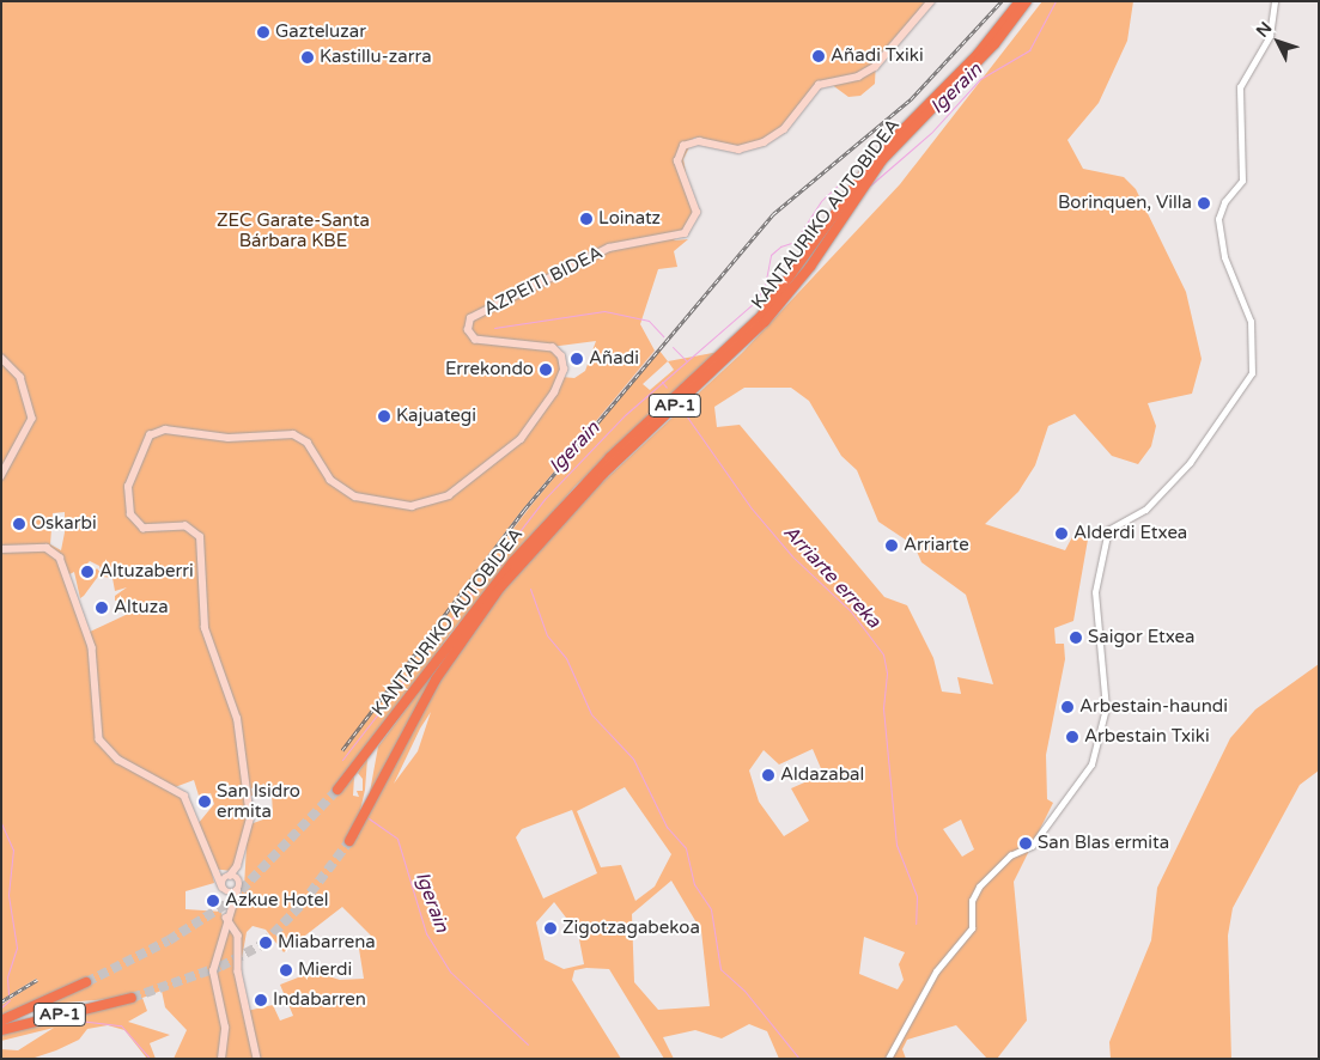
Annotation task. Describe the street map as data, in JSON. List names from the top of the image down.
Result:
{
  "streets": {
    "highway": ["KANTAURIKO AUTOBIDEA", "AP-1"],
    "main road": ["AZPEITI BIDEA"]
  },
  "water": ["Igerain", "Arriarte erreka"],
  "parks": ["ZEC Garate-Santa Bárbara KBE"],
  "places": [
    "Gazteluzar",
    "Añadi Txiki",
    "Kastillu-zarra",
    "Borinquen, Villa",
    "Loinatz",
    "Añadi",
    "Errekondo",
    "Kajuategi",
    "Oskarbi",
    "Alderdi Etxea",
    "Arriarte",
    "Altuzaberri",
    "Altuza",
    "Saigor Etxea",
    "Arbestain-haundi",
    "Arbestain Txiki",
    "Aldazabal",
    "San Isidro ermita",
    "San Blas ermita",
    "Azkue Hotel",
    "Zigotzagabekoa",
    "Miabarrena",
    "Mierdi",
    "Indabarren"
  ],
  "north": "top left"
}
